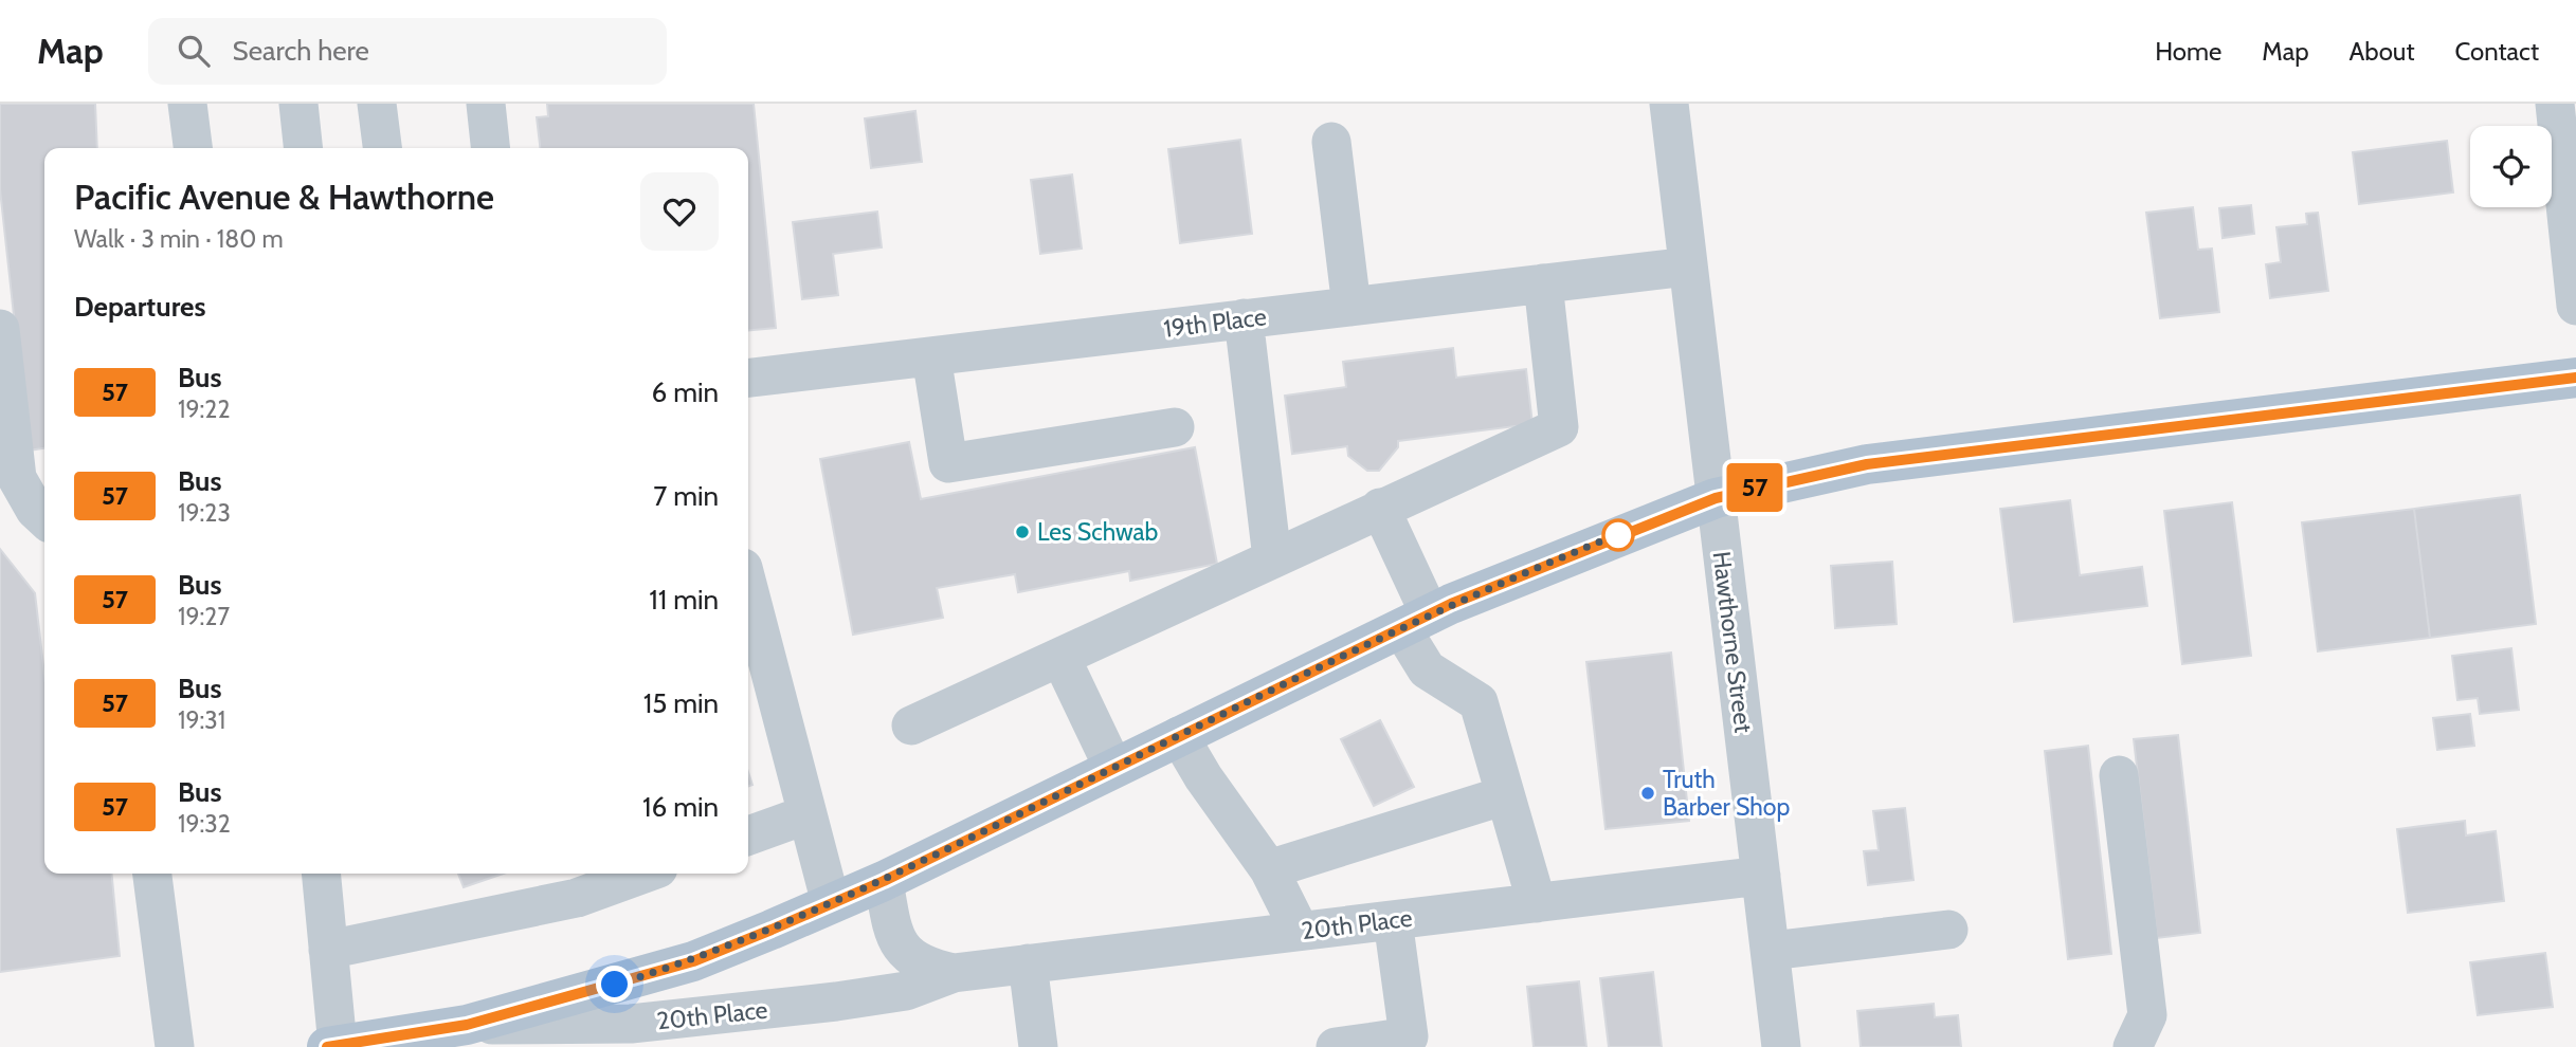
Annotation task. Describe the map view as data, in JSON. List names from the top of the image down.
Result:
{
  "streets": {
    "street": ["19th Place", "Hawthorne Street", "20th Place"]
  },
  "crossings": [
    ["19th Place", "Hawthorne Street"],
    ["Hawthorne Street", "20th Place"]
  ],
  "places": ["Les Schwab", "Truth Barber Shop"],
  "lines": ["bus line 57"],
  "page": {
    "header": "Map",
    "search": "Search here",
    "nav": [
      "Home",
      "Map",
      "About",
      "Contact"
    ],
    "on_map": "57",
    "heading": [
      ["Pacific Avenue & Hawthorne", "Walk · 3 min · 180 m"],
      "Departures"
    ],
    "list": [
      {
        "mark": "57",
        "name": "Bus",
        "note": "19:22",
        "value": "6 min"
      },
      {
        "mark": "57",
        "name": "Bus",
        "note": "19:23",
        "value": "7 min"
      },
      {
        "mark": "57",
        "name": "Bus",
        "note": "19:27",
        "value": "11 min"
      },
      {
        "mark": "57",
        "name": "Bus",
        "note": "19:31",
        "value": "15 min"
      },
      {
        "mark": "57",
        "name": "Bus",
        "note": "19:32",
        "value": "16 min"
      }
    ]
  }
}
